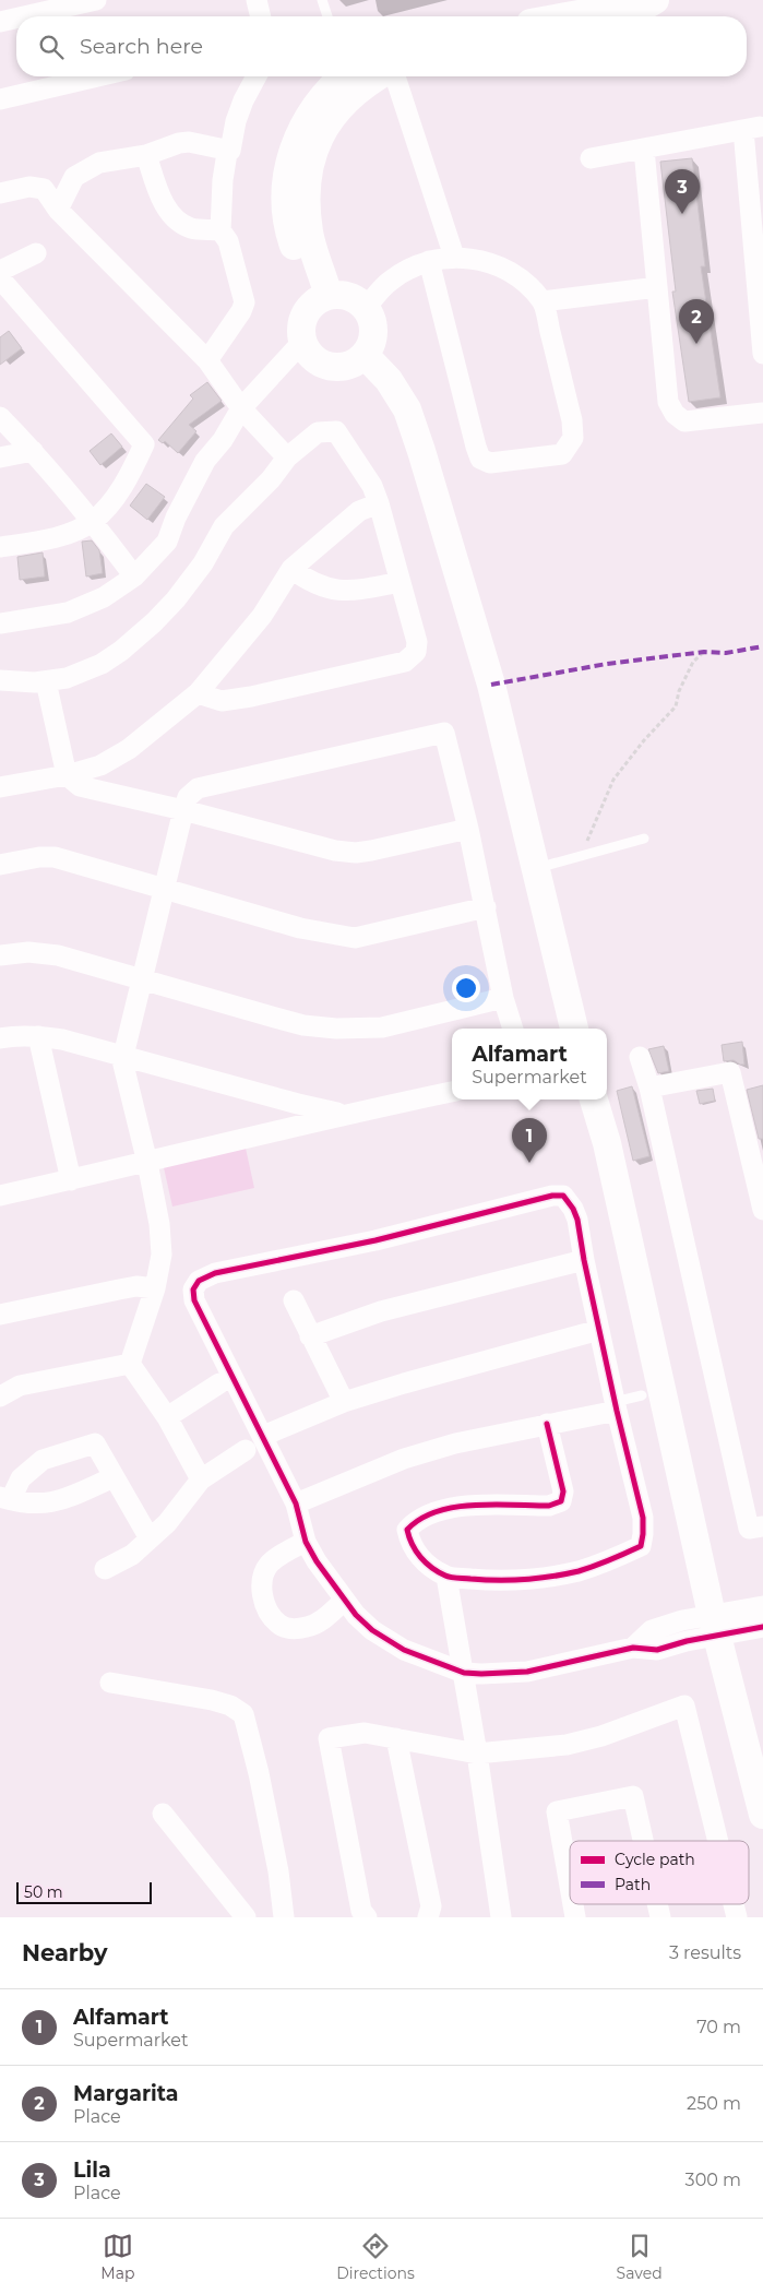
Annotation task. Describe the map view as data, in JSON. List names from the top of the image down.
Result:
{
  "legend": ["Cycle path", "Path"],
  "scale_bar": "50 m",
  "page": {
    "search": "Search here",
    "pins": ["3", "2", "1"],
    "popup": ["Alfamart", "Supermarket"],
    "scale": "50 m",
    "heading": ["Nearby", "3 results"],
    "list": [
      {
        "mark": "1",
        "name": "Alfamart",
        "note": "Supermarket",
        "value": "70 m"
      },
      {
        "mark": "2",
        "name": "Margarita",
        "note": "Place",
        "value": "250 m"
      },
      {
        "mark": "3",
        "name": "Lila",
        "note": "Place",
        "value": "300 m"
      }
    ],
    "nav": ["Map", "Directions", "Saved"]
  }
}
